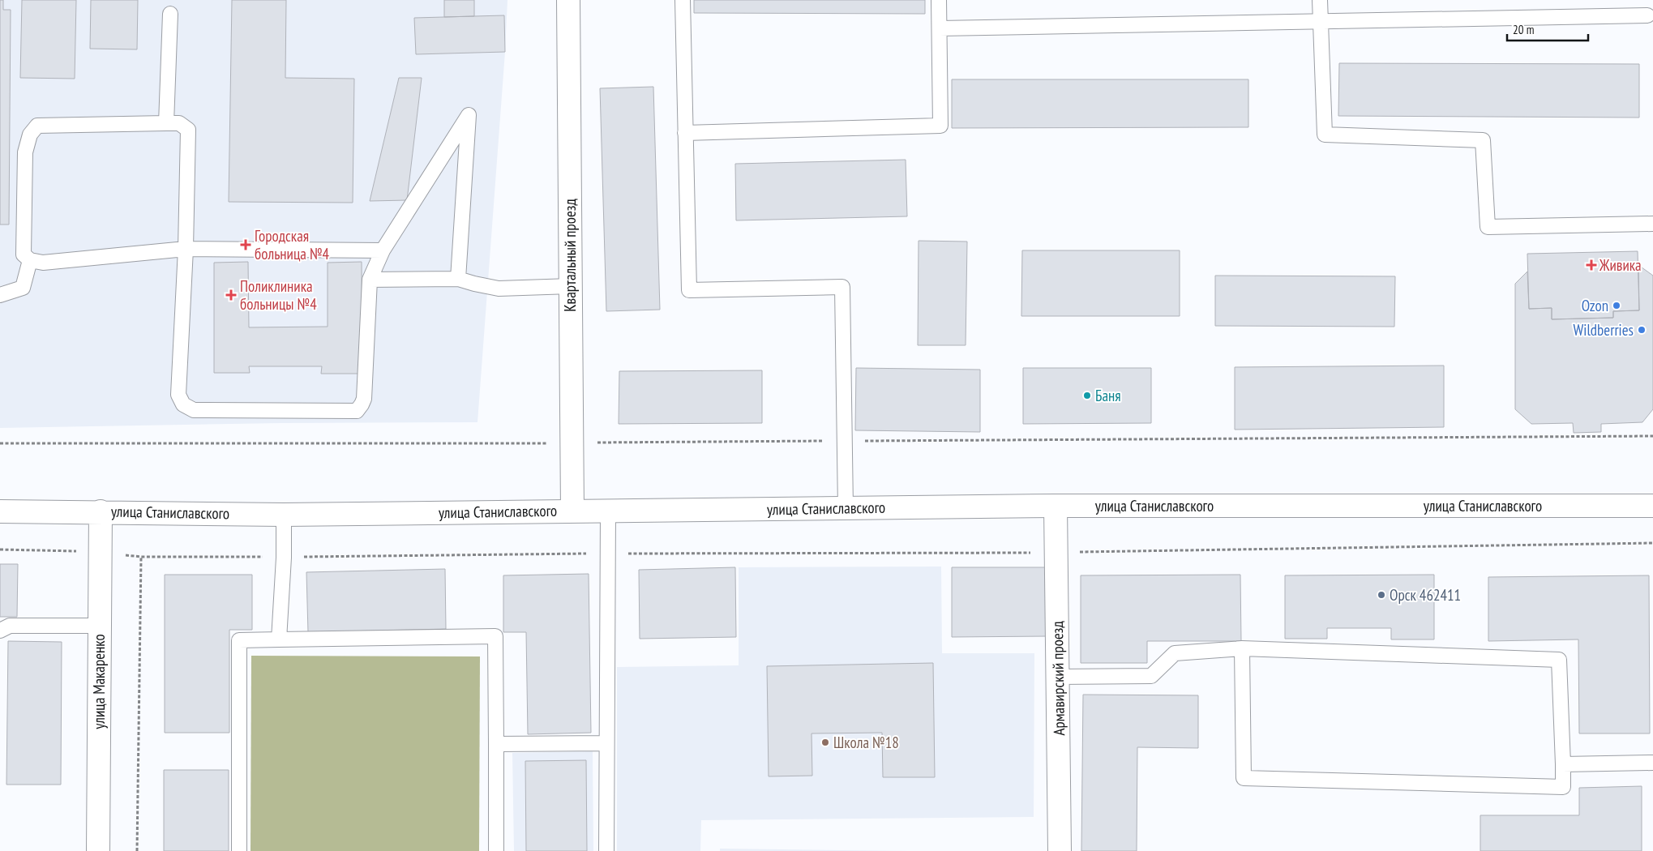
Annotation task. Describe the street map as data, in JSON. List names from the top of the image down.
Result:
{
  "streets": {
    "main road": [
      "Квартальный проезд",
      "улица Станиславского",
      "Армавирский проезд",
      "улица Макаренко"
    ]
  },
  "crossings": [
    ["Квартальный проезд", "улица Станиславского"],
    ["улица Станиславского", "Армавирский проезд"],
    ["улица Станиславского", "улица Макаренко"]
  ],
  "places": {
    "health": ["Городская больница №4", "Живика", "Поликлиника больницы №4"],
    "other": [
      "Ozon",
      "Wildberries",
      "Баня",
      "Орск 462411",
      "Школа №18"
    ]
  },
  "scale_bar": "20 m"
}
